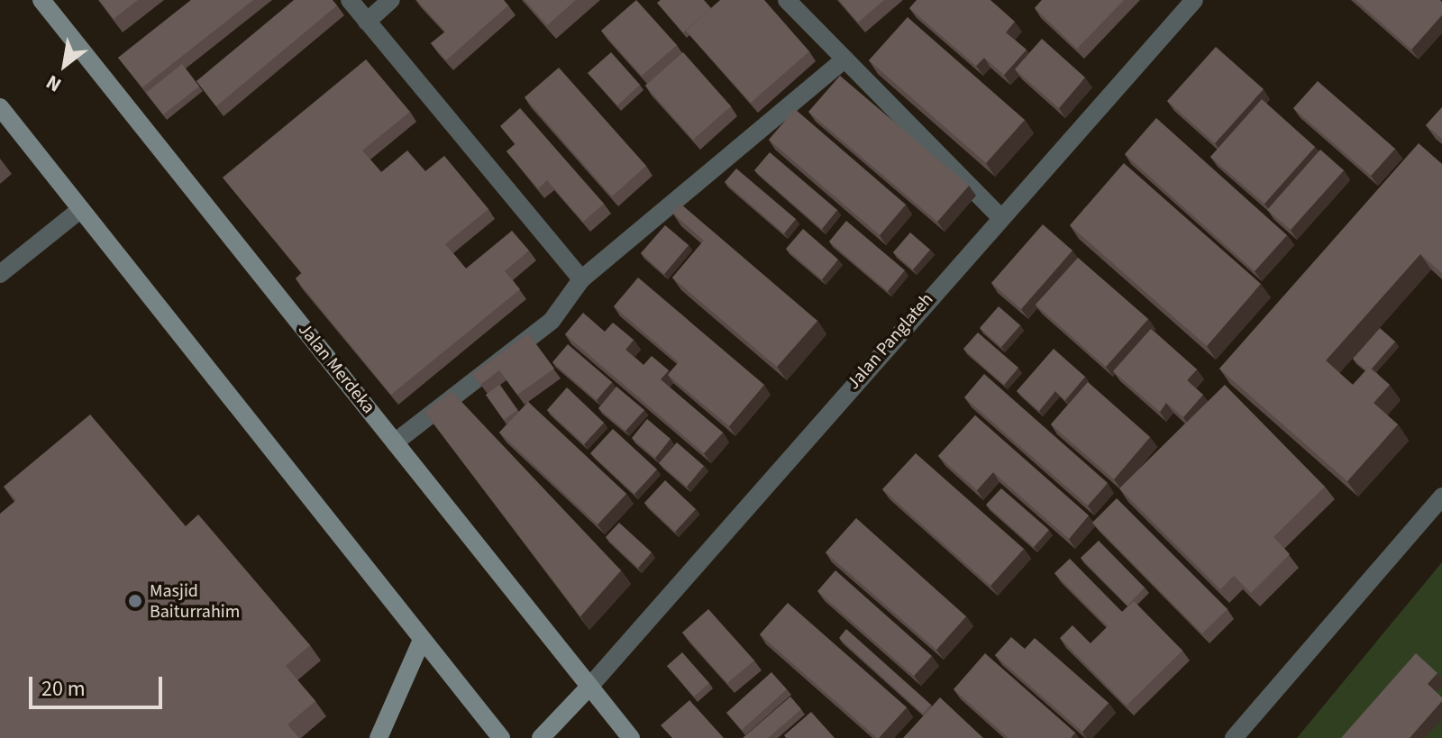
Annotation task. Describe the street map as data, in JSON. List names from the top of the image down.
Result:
{
  "streets": {
    "main road": ["Jalan Merdeka"],
    "street": ["Jalan Panglateh"]
  },
  "crossings": [
    ["Jalan Panglateh", "Jalan Merdeka"]
  ],
  "places": ["Masjid Baiturrahim"],
  "scale_bar": "20 m",
  "north": "bottom left"
}
